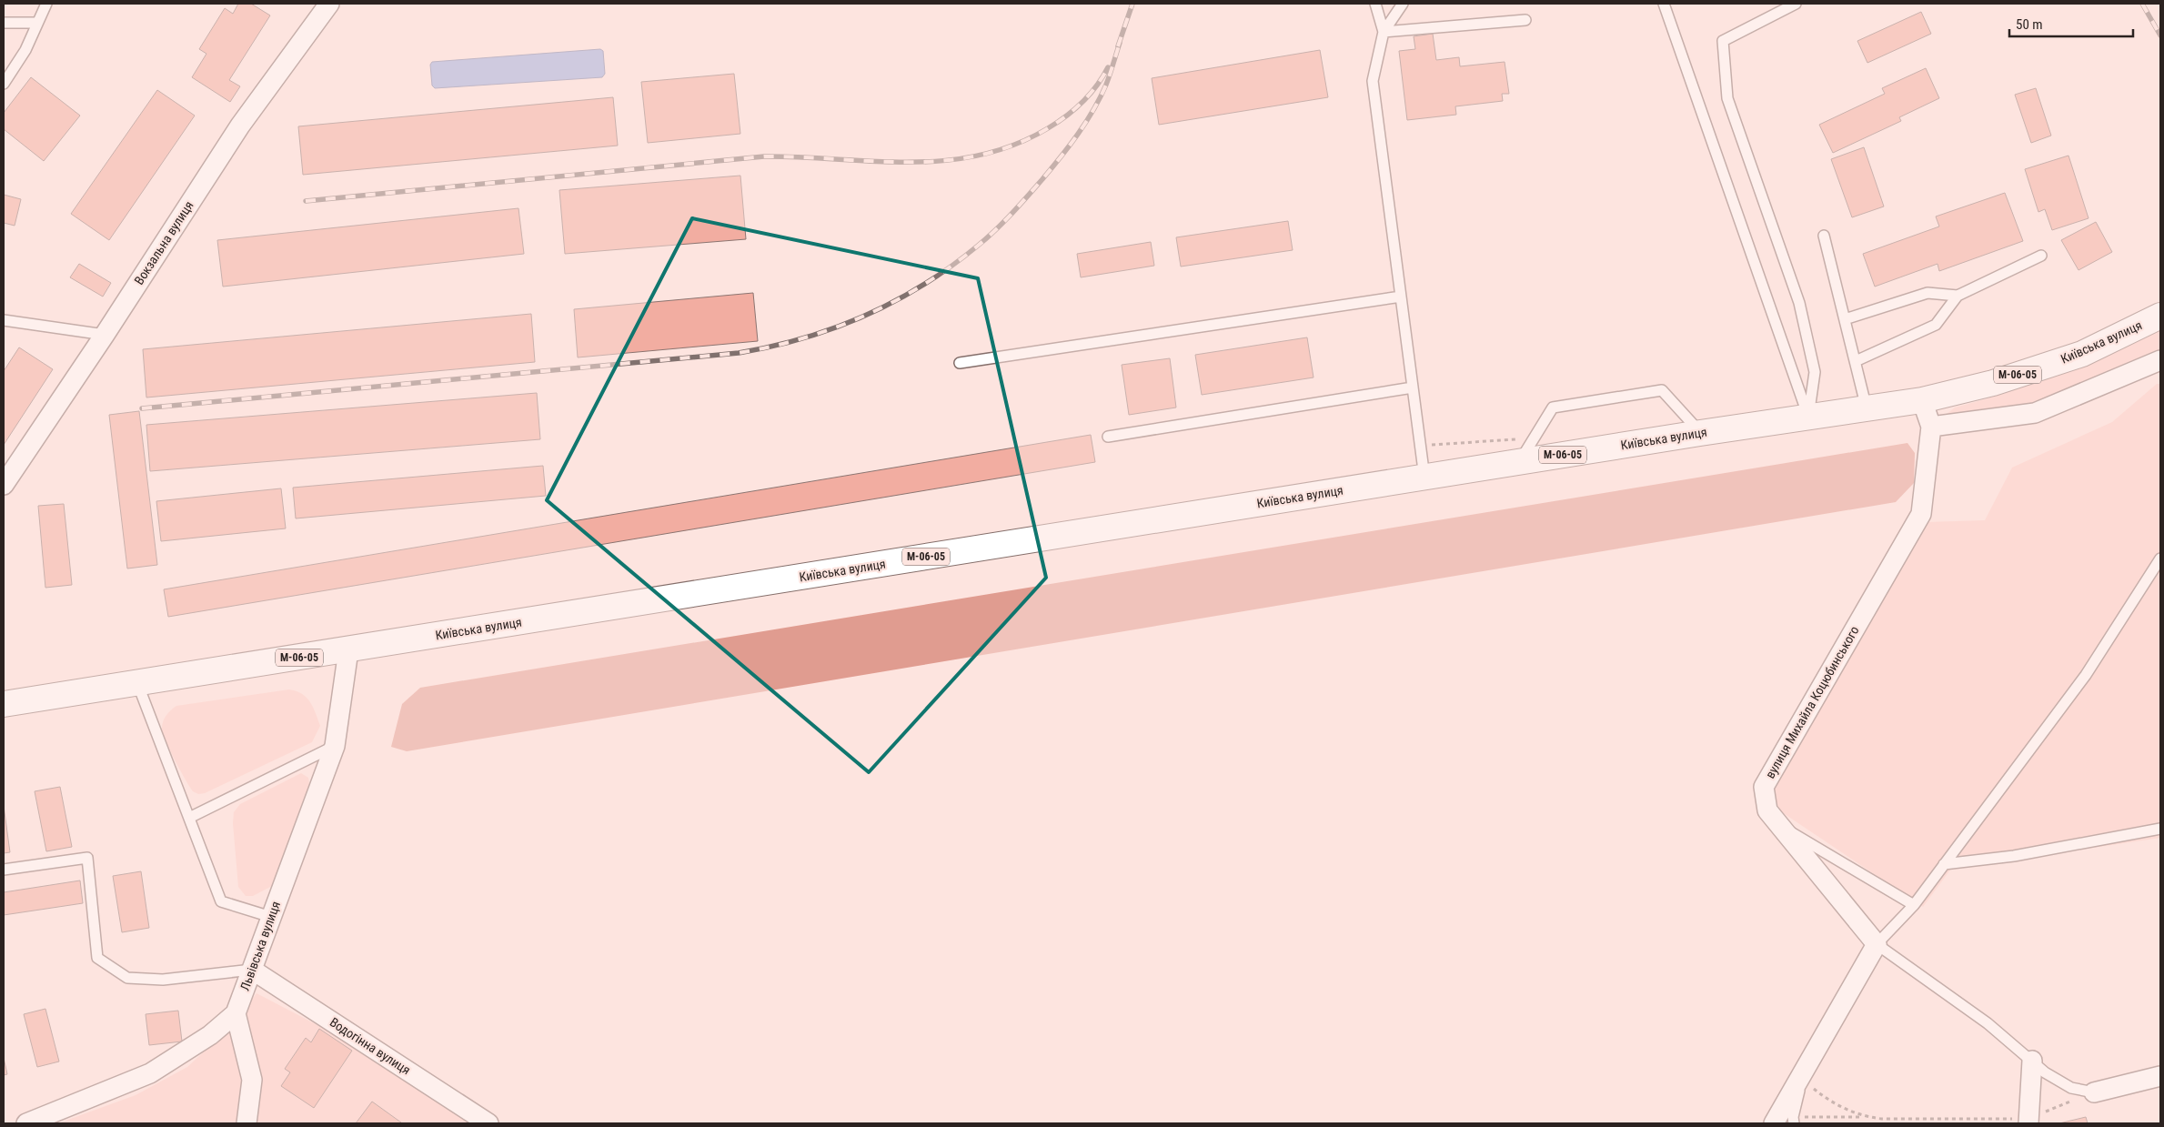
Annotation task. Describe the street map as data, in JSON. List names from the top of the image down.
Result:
{
  "streets": {
    "highway": ["Київська вулиця", "М-06-05"],
    "street": [
      "Вокзальна вулиця",
      "вулиця Михайла Коцюбинського",
      "Львівська вулиця",
      "Водогінна вулиця"
    ]
  },
  "crossings": [
    ["Київська вулиця", "М-06-05"],
    ["Київська вулиця", "вулиця Михайла Коцюбинського"],
    ["Київська вулиця", "Львівська вулиця"],
    ["М-06-05", "Львівська вулиця"],
    ["Львівська вулиця", "Водогінна вулиця"]
  ],
  "scale_bar": "50 m"
}
